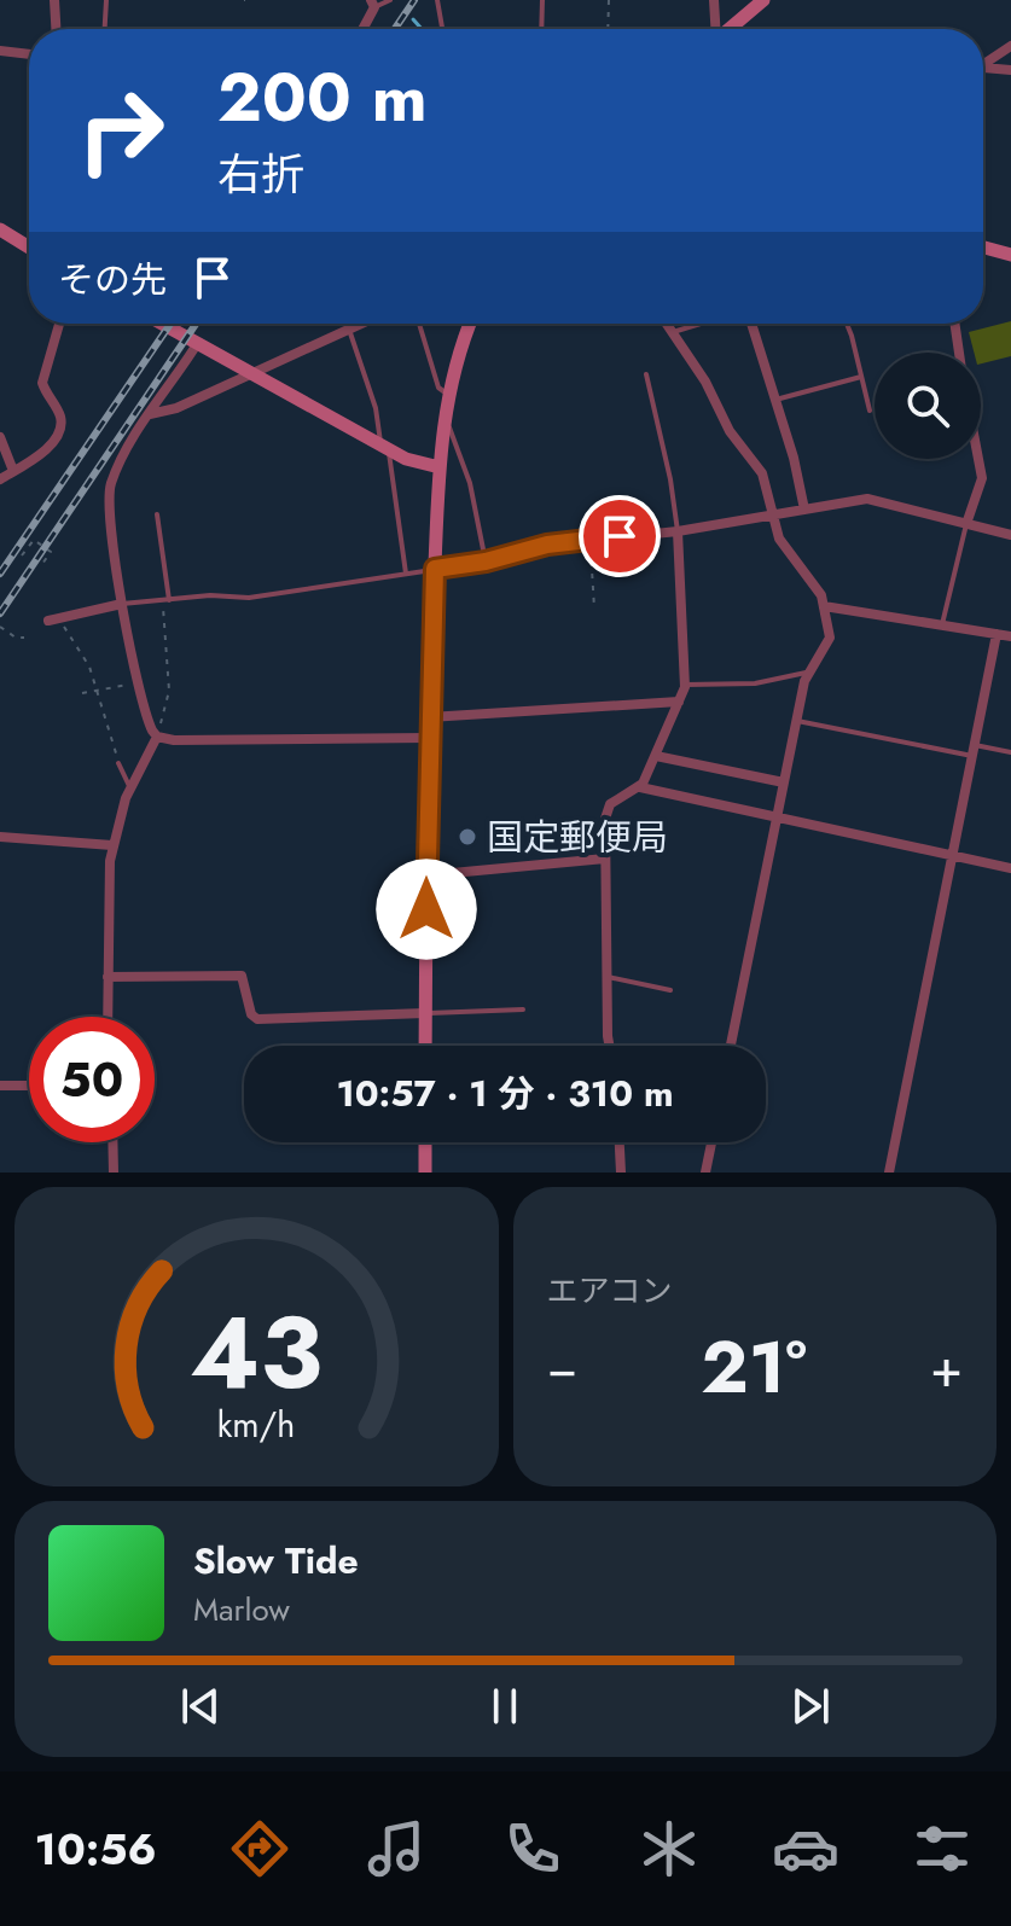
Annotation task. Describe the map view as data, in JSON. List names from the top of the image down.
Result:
{
  "places": ["国定郵便局"],
  "page": {
    "turn": ["200 m", "右折"],
    "then": "その先",
    "limit": "50",
    "trip": "10:57 · 1 分 · 310 m",
    "tile": "エアコン",
    "heat": ["−", "21°", "+"],
    "song": ["Slow Tide", "Marlow"],
    "tabs": "10:56",
    "gauge": ["43", "km/h"]
  }
}
